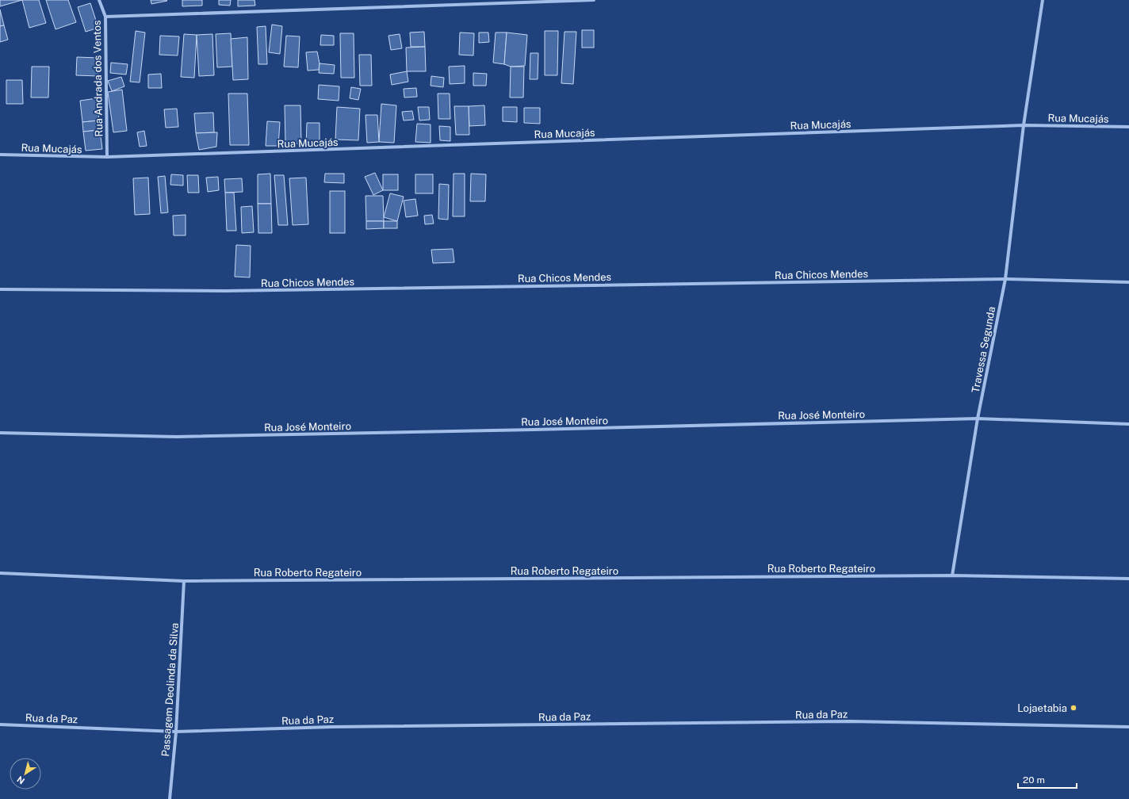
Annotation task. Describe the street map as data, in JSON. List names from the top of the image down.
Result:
{
  "streets": {
    "street": [
      "Rua Andrada dos Ventos",
      "Rua Mucajás",
      "Rua Chicos Mendes",
      "Travessa Segunda",
      "Rua José Monteiro",
      "Rua Roberto Regateiro",
      "Passagem Deolinda da Silva",
      "Rua da Paz"
    ]
  },
  "crossings": [
    ["Rua Andrada dos Ventos", "Rua Mucajás"],
    ["Rua Mucajás", "Travessa Segunda"],
    ["Rua Chicos Mendes", "Travessa Segunda"],
    ["Travessa Segunda", "Rua José Monteiro"],
    ["Travessa Segunda", "Rua Roberto Regateiro"],
    ["Rua Roberto Regateiro", "Passagem Deolinda da Silva"],
    ["Passagem Deolinda da Silva", "Rua da Paz"]
  ],
  "places": ["Lojaetabia"],
  "scale_bar": "20 m",
  "north": "bottom left"
}
